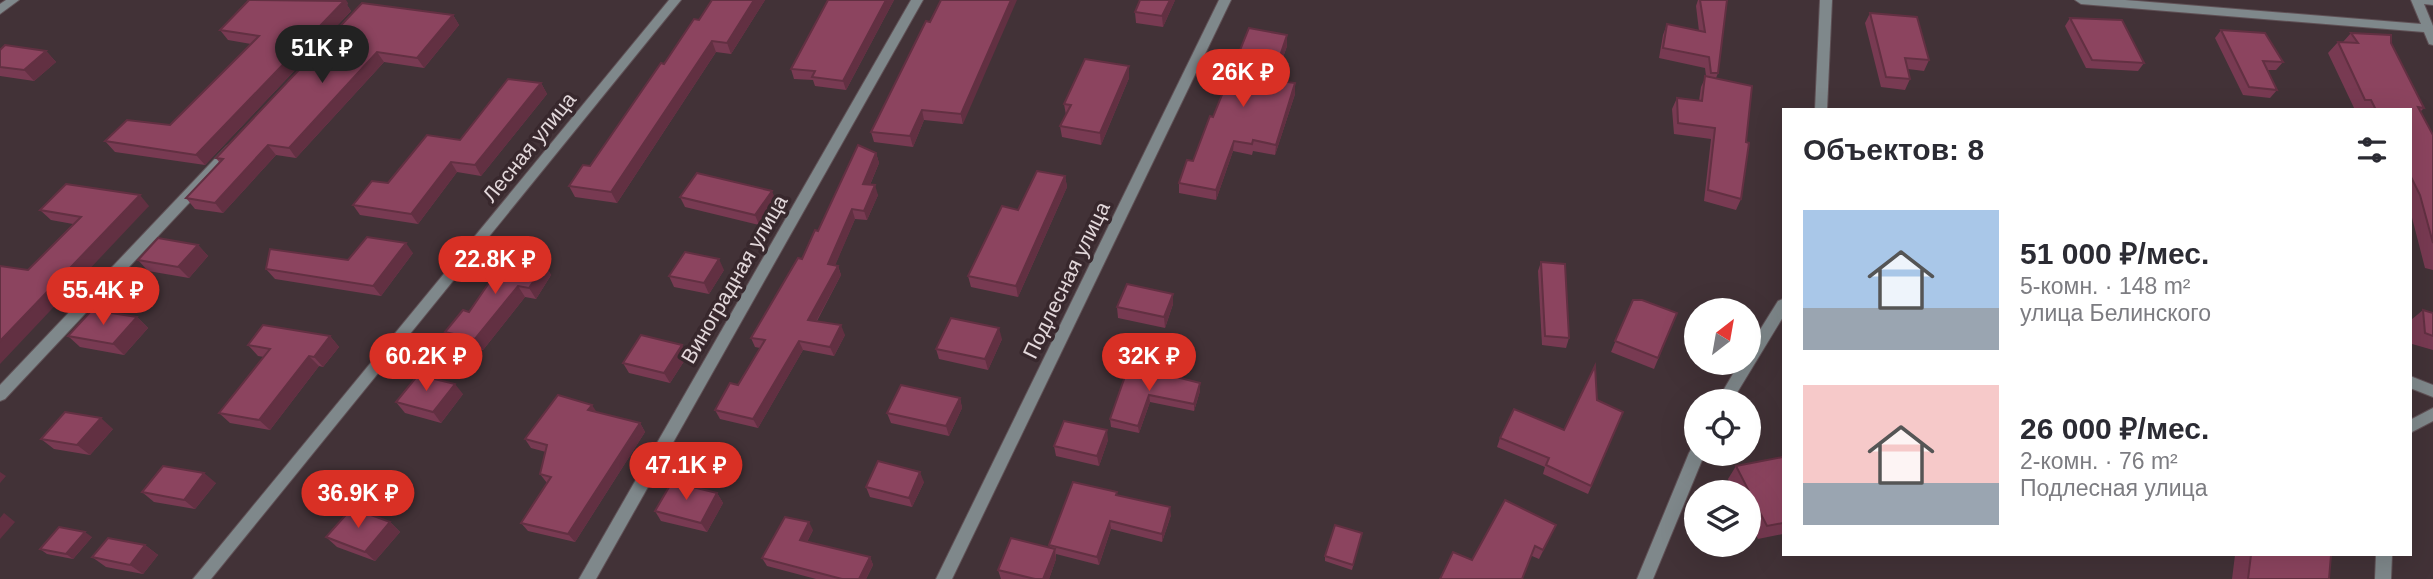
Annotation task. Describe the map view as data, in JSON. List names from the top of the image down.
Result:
{
  "streets": {
    "street": ["Лесная улица", "Виноградная улица", "Подлесная улица"]
  },
  "north": "top right",
  "page": {
    "price": [
      "51K ₽",
      "26K ₽",
      "22.8K ₽",
      "55.4K ₽",
      "60.2K ₽",
      "32K ₽",
      "47.1K ₽",
      "36.9K ₽"
    ],
    "heading": "Объектов: 8",
    "list": [
      {
        "name": "51 000 ₽/мес.",
        "note": "5-комн. · 148 m² · улица Белинского"
      },
      {
        "name": "26 000 ₽/мес.",
        "note": "2-комн. · 76 m² · Подлесная улица"
      }
    ]
  }
}
